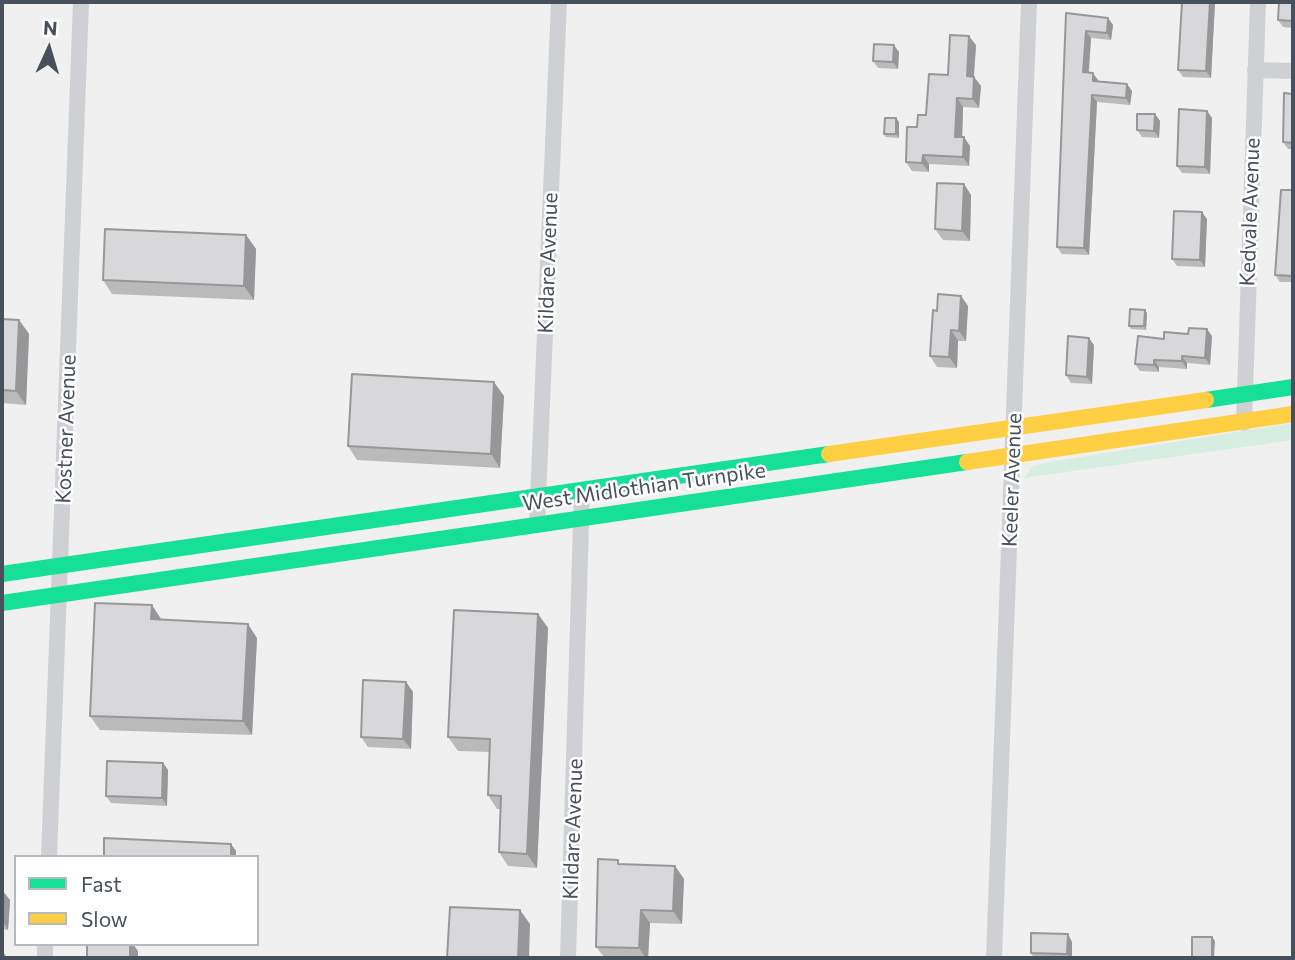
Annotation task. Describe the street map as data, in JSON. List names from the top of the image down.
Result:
{
  "streets": {
    "main road": ["West Midlothian Turnpike"],
    "street": [
      "Kedvale Avenue",
      "Kildare Avenue",
      "Kostner Avenue",
      "Keeler Avenue"
    ]
  },
  "crossings": [
    ["Kedvale Avenue", "West Midlothian Turnpike"],
    ["Kildare Avenue", "West Midlothian Turnpike"],
    ["Kostner Avenue", "West Midlothian Turnpike"],
    ["Keeler Avenue", "West Midlothian Turnpike"]
  ],
  "legend": ["Fast", "Slow"],
  "north": "top"
}
